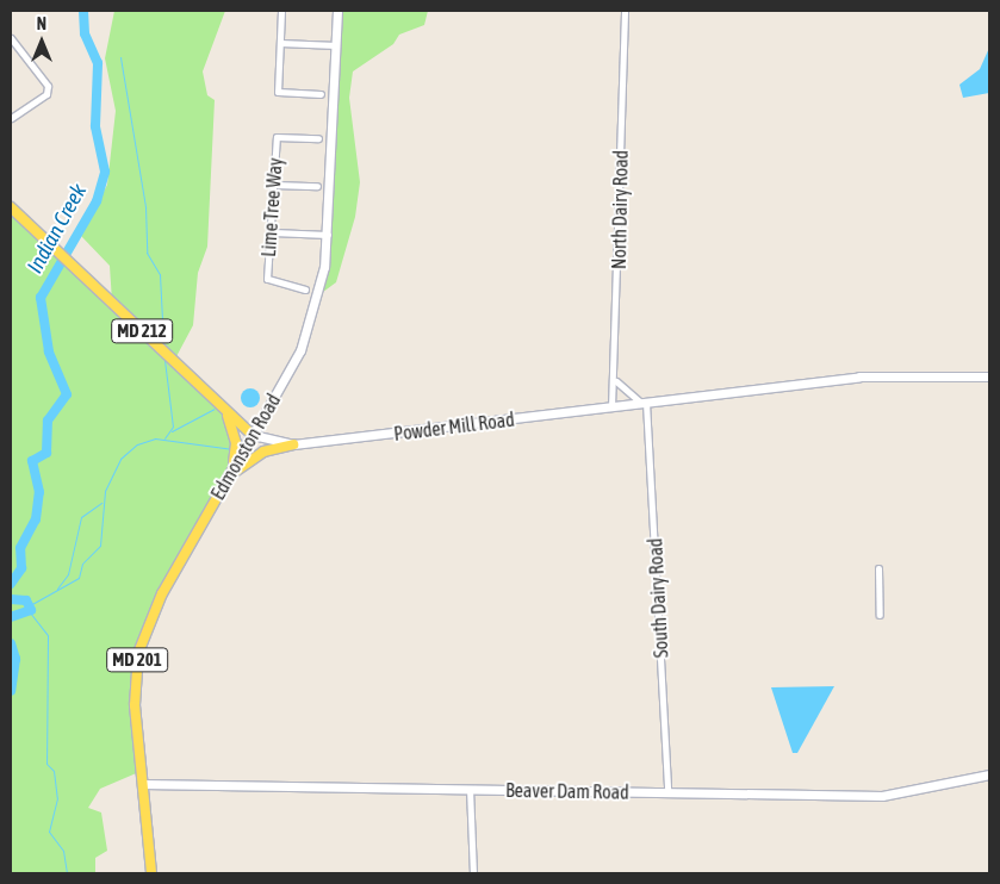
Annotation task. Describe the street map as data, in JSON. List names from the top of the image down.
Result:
{
  "streets": {
    "main road": [
      "MD 212",
      "Powder Mill Road",
      "Edmonston Road",
      "MD 201",
      "Beaver Dam Road"
    ],
    "street": ["Lime Tree Way", "North Dairy Road", "South Dairy Road"]
  },
  "crossings": [
    ["North Dairy Road", "Powder Mill Road"],
    ["Powder Mill Road", "Edmonston Road"],
    ["Powder Mill Road", "South Dairy Road"],
    ["Edmonston Road", "Beaver Dam Road"],
    ["South Dairy Road", "Beaver Dam Road"]
  ],
  "water": ["Indian Creek"],
  "north": "top"
}
